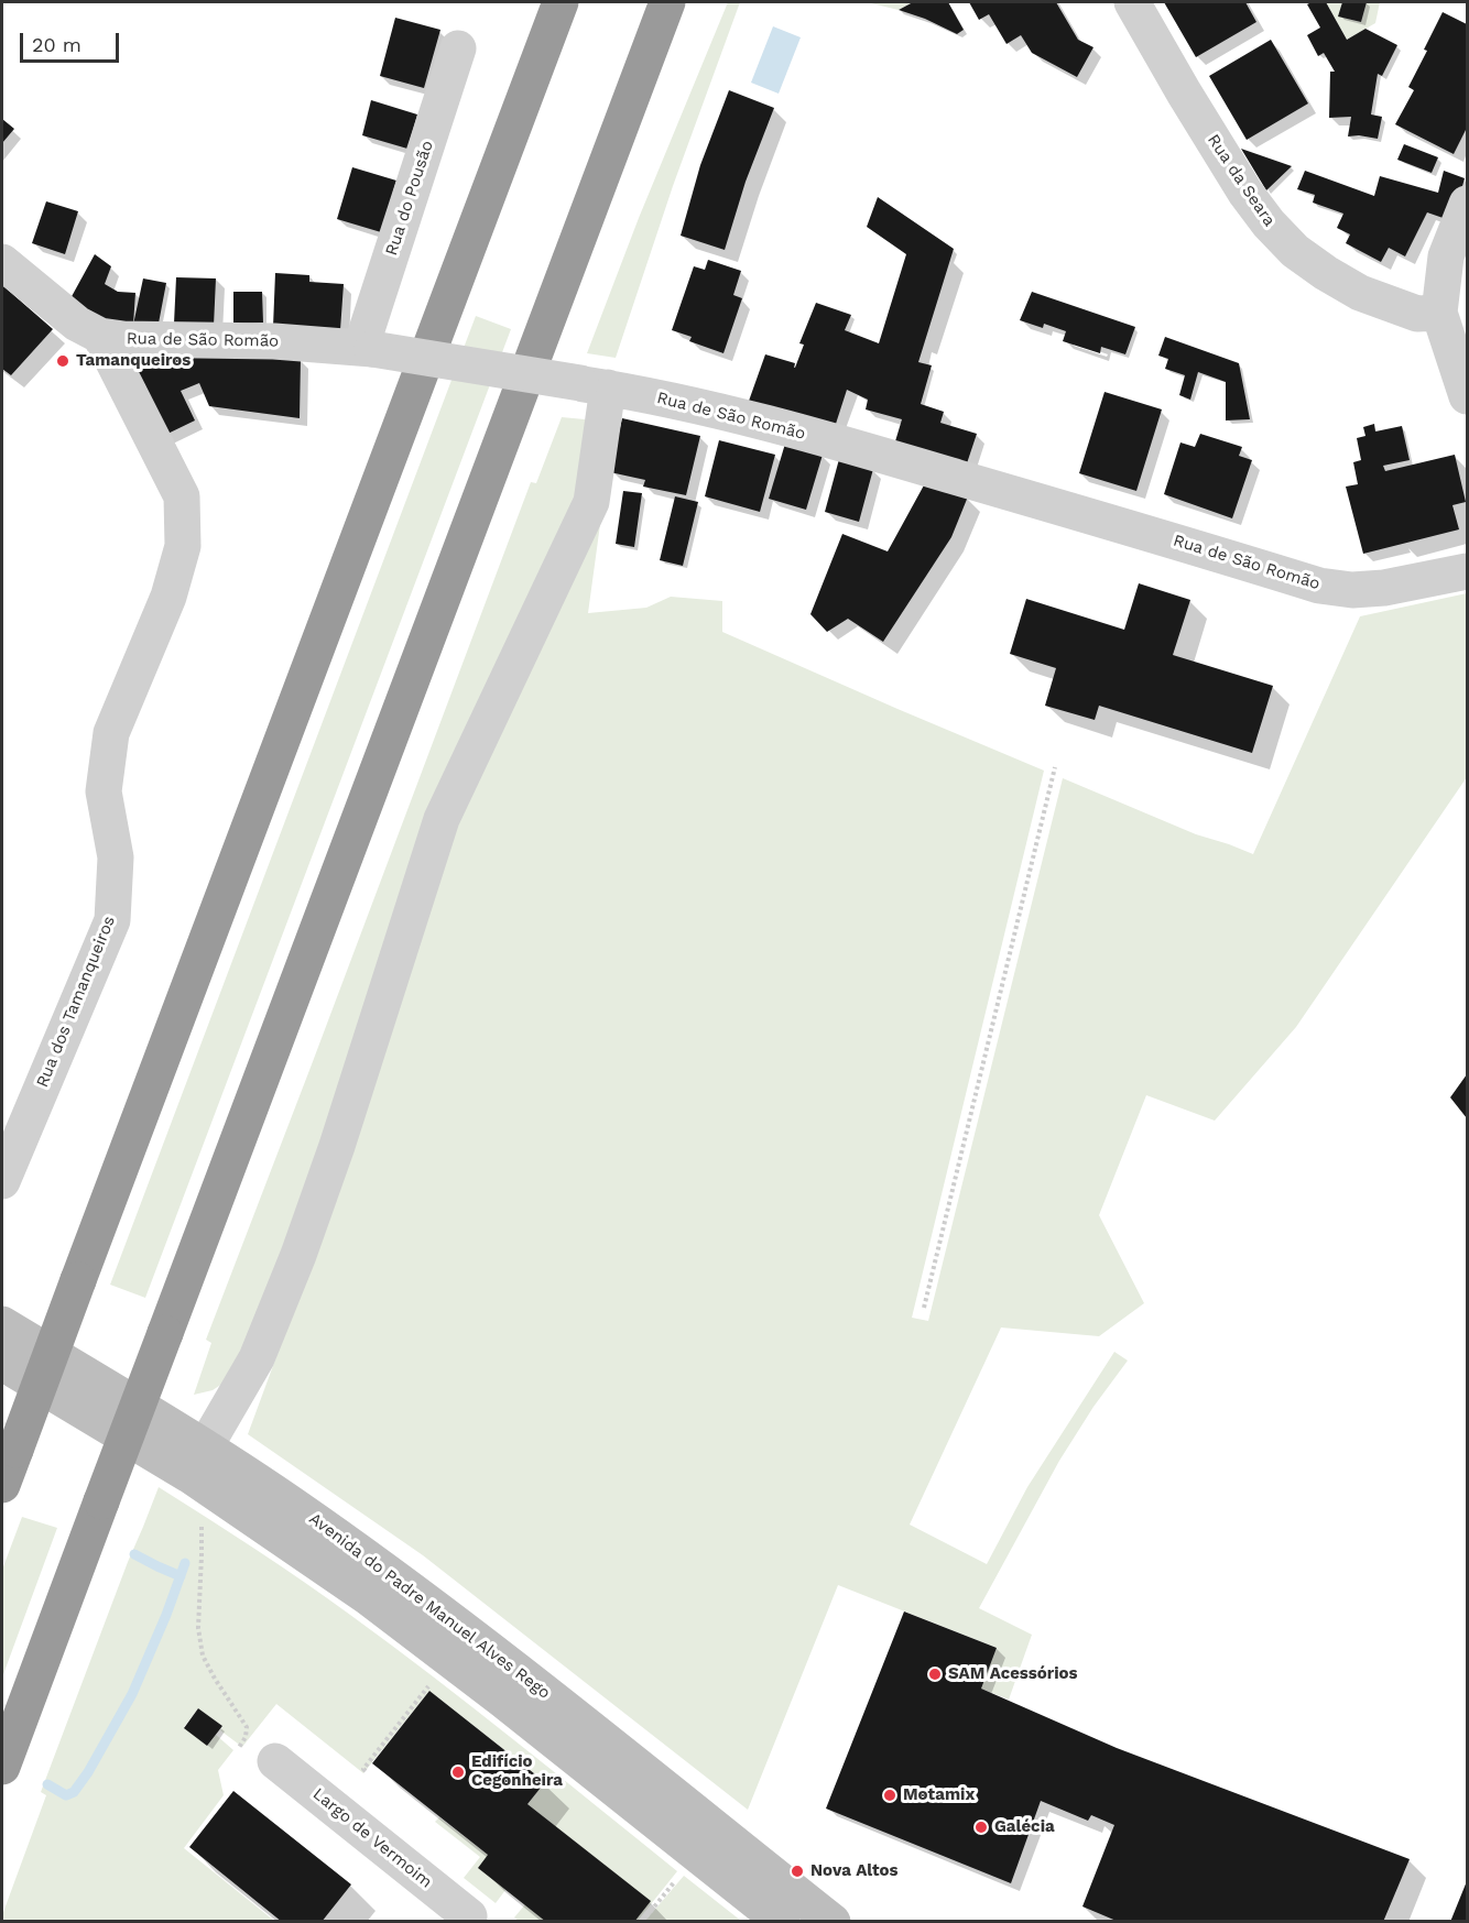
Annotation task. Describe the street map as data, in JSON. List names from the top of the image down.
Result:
{
  "streets": {
    "main road": ["Avenida do Padre Manuel Alves Rego"],
    "street": [
      "Rua da Seara",
      "Rua do Pousão",
      "Rua de São Romão",
      "Rua dos Tamanqueiros",
      "Largo de Vermoim"
    ]
  },
  "crossings": [
    ["Rua do Pousão", "Rua de São Romão"],
    ["Rua de São Romão", "Rua dos Tamanqueiros"]
  ],
  "places": [
    "Tamanqueiros",
    "SAM Acessórios",
    "Edifício Cegonheira",
    "Motamix",
    "Galécia",
    "Nova Altos"
  ],
  "scale_bar": "20 m"
}
